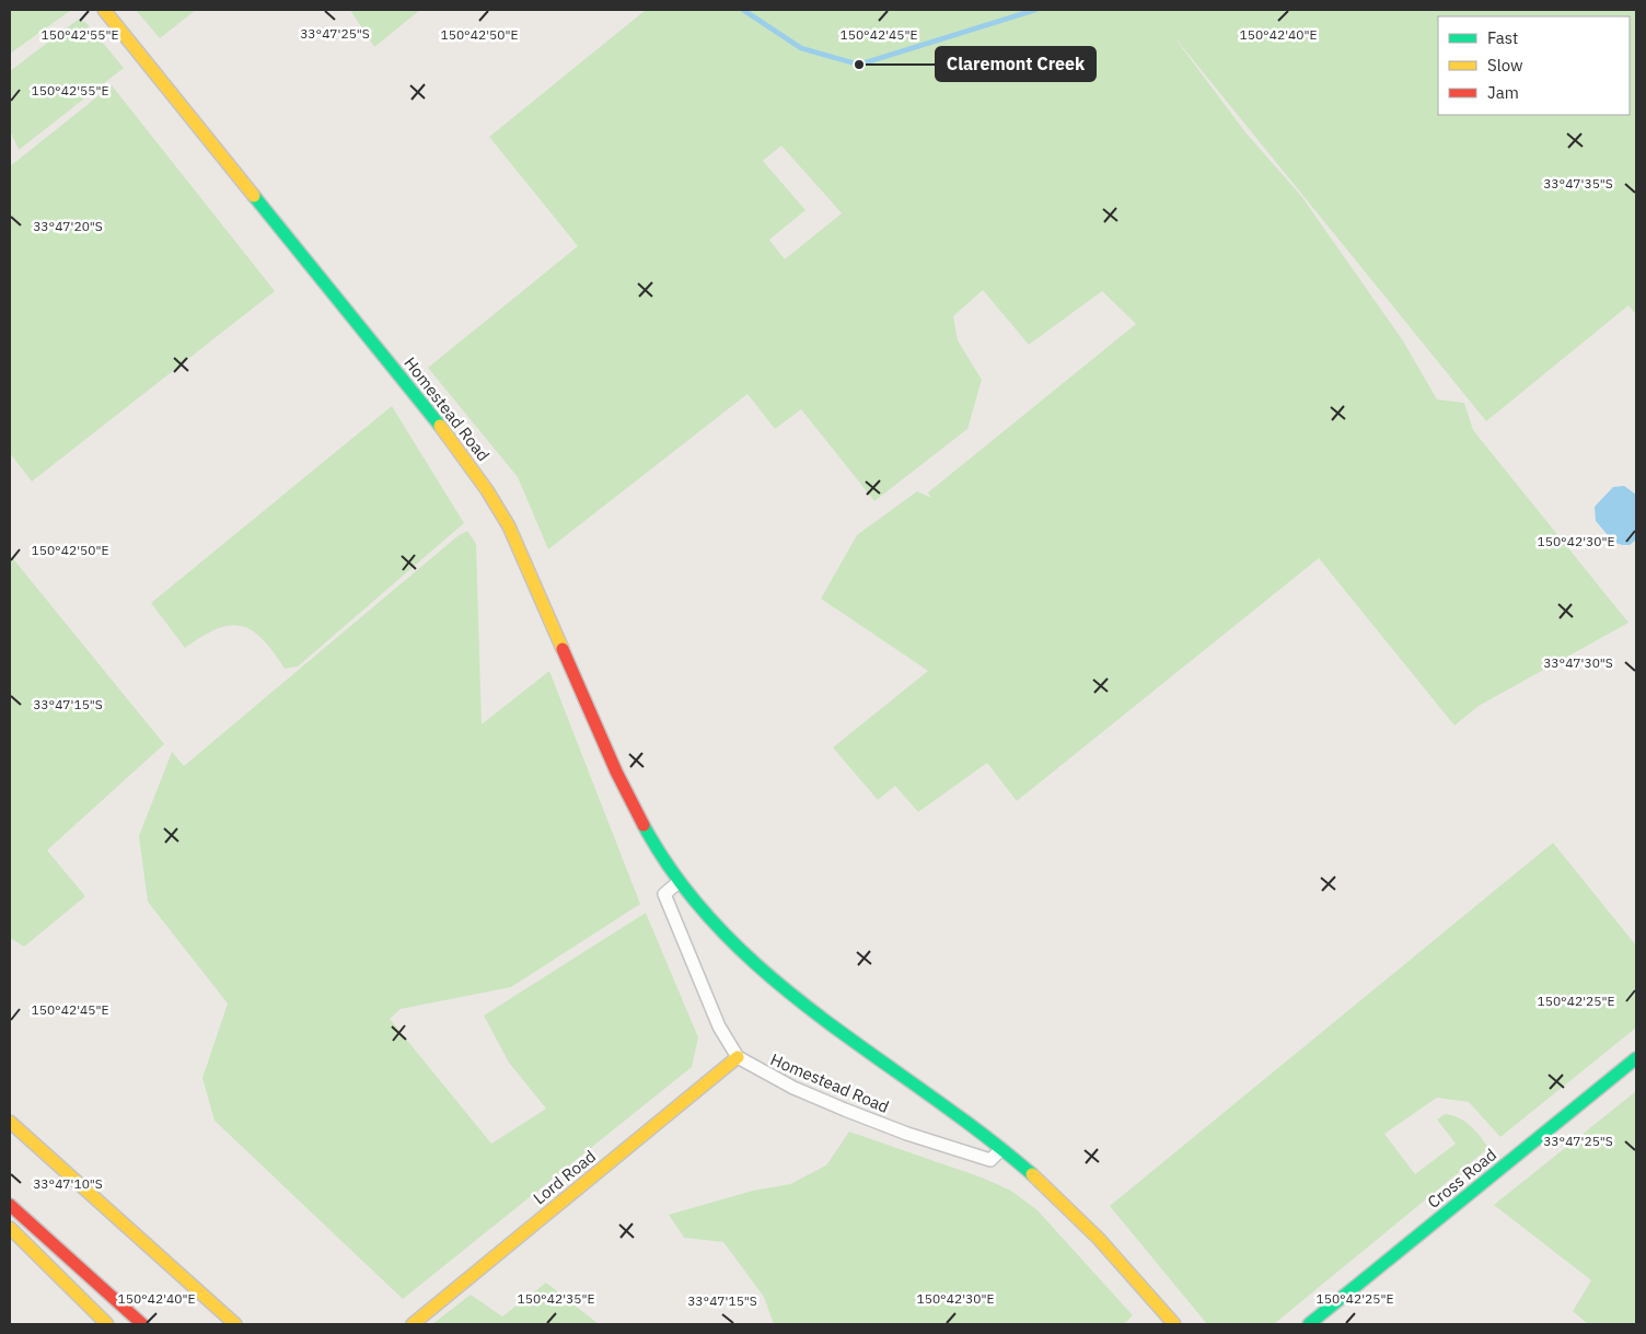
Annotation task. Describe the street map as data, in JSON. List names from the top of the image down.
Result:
{
  "streets": {
    "main road": ["Homestead Road", "Lord Road", "Cross Road"]
  },
  "crossings": [
    ["Homestead Road", "Lord Road"]
  ],
  "places": ["Claremont Creek"],
  "legend": ["Fast", "Slow", "Jam"],
  "coordinates": [
    "33°47'25\"S",
    "150°42'55\"E",
    "150°42'50\"E",
    "150°42'45\"E",
    "150°42'40\"E",
    "33°47'35\"S",
    "33°47'20\"S",
    "150°42'30\"E",
    "33°47'30\"S",
    "33°47'15\"S",
    "150°42'25\"E",
    "33°47'10\"S",
    "150°42'35\"E"
  ]
}
